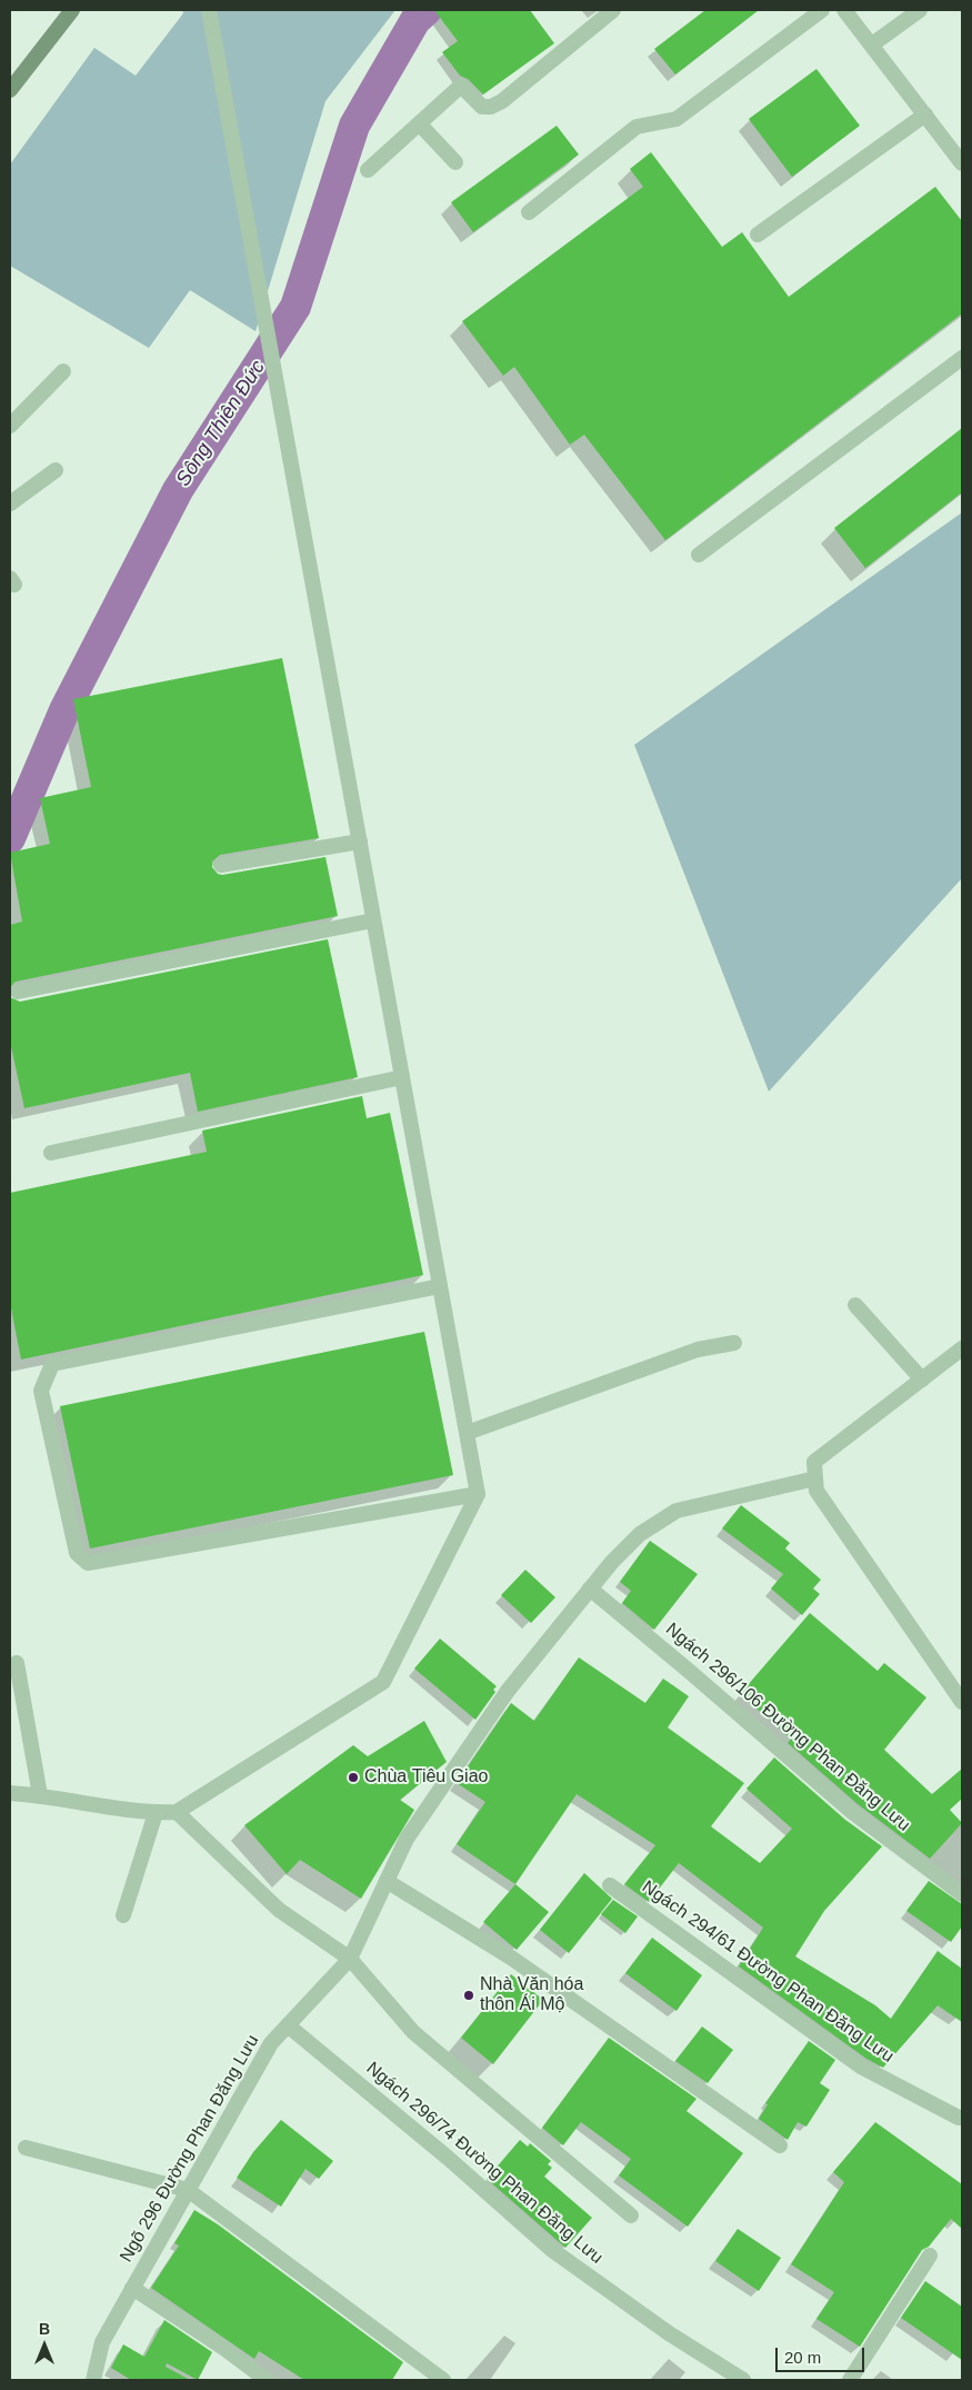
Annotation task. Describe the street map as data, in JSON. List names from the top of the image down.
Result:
{
  "streets": {
    "street": [
      "Ngách 296/106 Đường Phan Đăng Lưu",
      "Ngách 294/61 Đường Phan Đăng Lưu",
      "Ngõ 296 Đường Phan Đăng Lưu",
      "Ngách 296/74 Đường Phan Đăng Lưu"
    ]
  },
  "crossings": [
    ["Ngách 296/106 Đường Phan Đăng Lưu", "Ngõ 296 Đường Phan Đăng Lưu"],
    ["Ngõ 296 Đường Phan Đăng Lưu", "Ngách 296/74 Đường Phan Đăng Lưu"]
  ],
  "water": ["Sông Thiên Đức"],
  "places": ["Chùa Tiêu Giao", "Nhà Văn hóa thôn Ái Mộ"],
  "scale_bar": "20 m",
  "north": "top"
}
